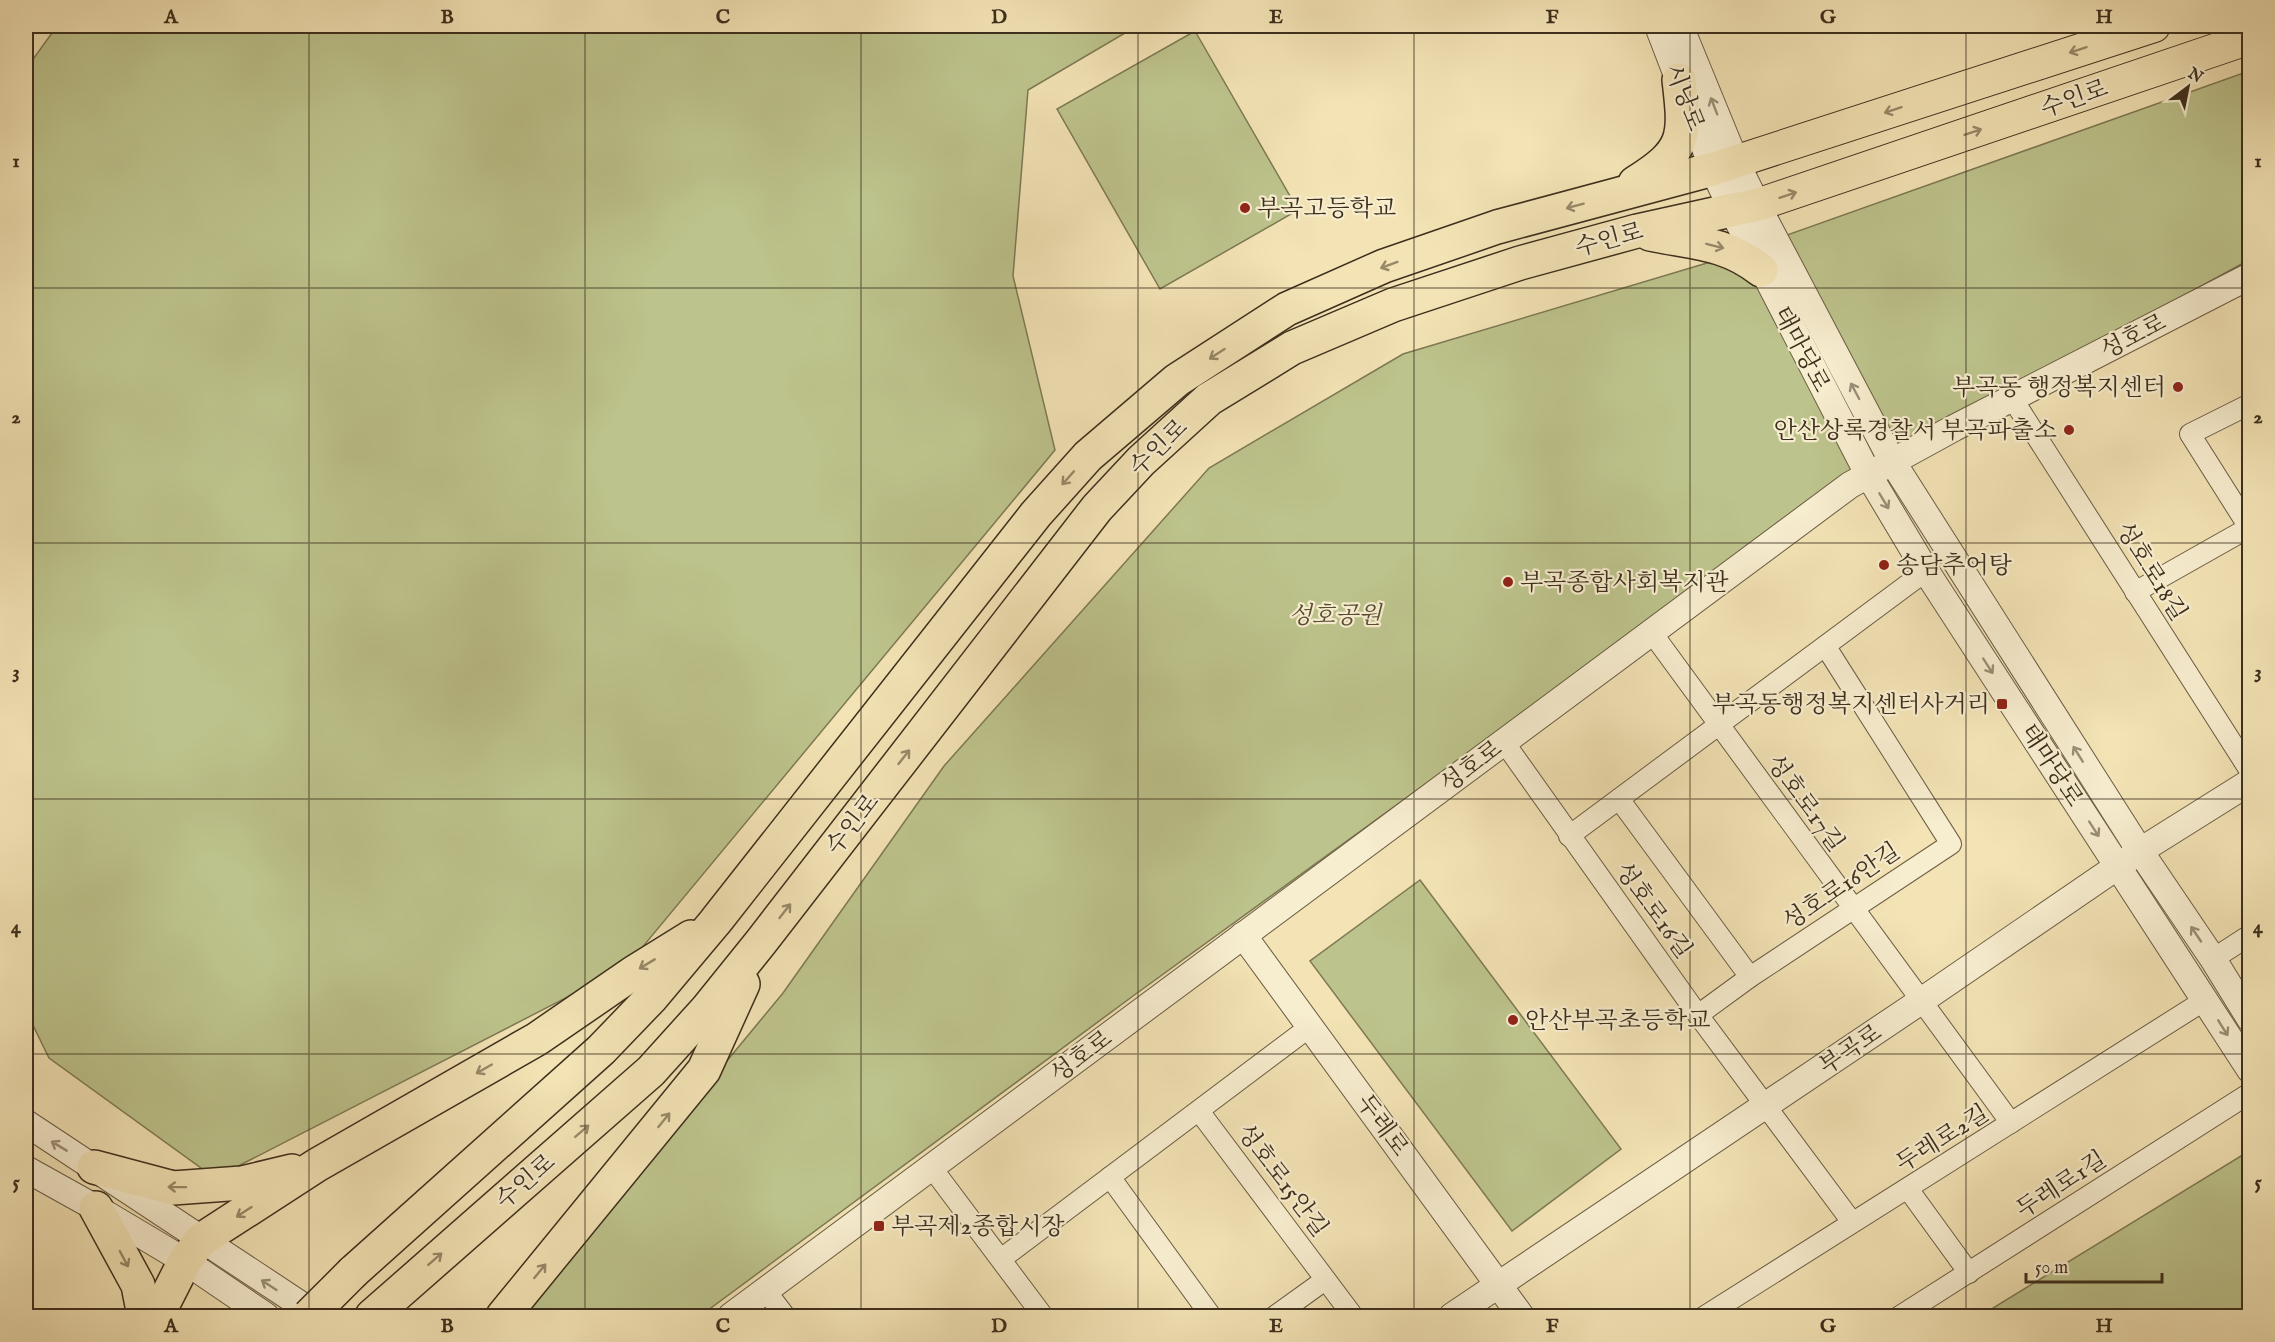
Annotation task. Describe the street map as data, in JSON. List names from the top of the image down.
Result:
{
  "streets": {
    "highway": ["수인로"],
    "street": [
      "시낭로",
      "성호로",
      "태마당로",
      "성호로18길",
      "성호로17길",
      "성호로16안길",
      "성호로16길",
      "부곡로",
      "두레로",
      "두레로2길",
      "성호로15안길",
      "두레로1길"
    ]
  },
  "crossings": [
    ["시낭로", "수인로"],
    ["시낭로", "태마당로"],
    ["수인로", "태마당로"],
    ["성호로", "태마당로"],
    ["성호로", "성호로18길"],
    ["성호로", "성호로17길"],
    ["성호로", "성호로16길"],
    ["성호로", "두레로"],
    ["태마당로", "부곡로"],
    ["태마당로", "두레로2길"],
    ["성호로17길", "성호로16안길"],
    ["성호로17길", "부곡로"],
    ["성호로17길", "두레로2길"],
    ["성호로16안길", "성호로16길"],
    ["성호로16길", "부곡로"],
    ["성호로16길", "두레로2길"],
    ["부곡로", "두레로"]
  ],
  "parks": ["성호공원"],
  "places": {
    "other": [
      "부곡고등학교",
      "부곡동 행정복지센터",
      "안산상록경찰서 부곡파출소",
      "송담추어탕",
      "부곡종합사회복지관",
      "안산부곡초등학교"
    ],
    "transit": ["부곡동행정복지센터사거리", "부곡제2종합시장"]
  },
  "scale_bar": "50 m",
  "north": "top right",
  "grid": {
    "columns": [
      "A",
      "B",
      "C",
      "D",
      "E",
      "F",
      "G",
      "H"
    ],
    "rows": [
      "1",
      "2",
      "3",
      "4",
      "5"
    ]
  }
}
